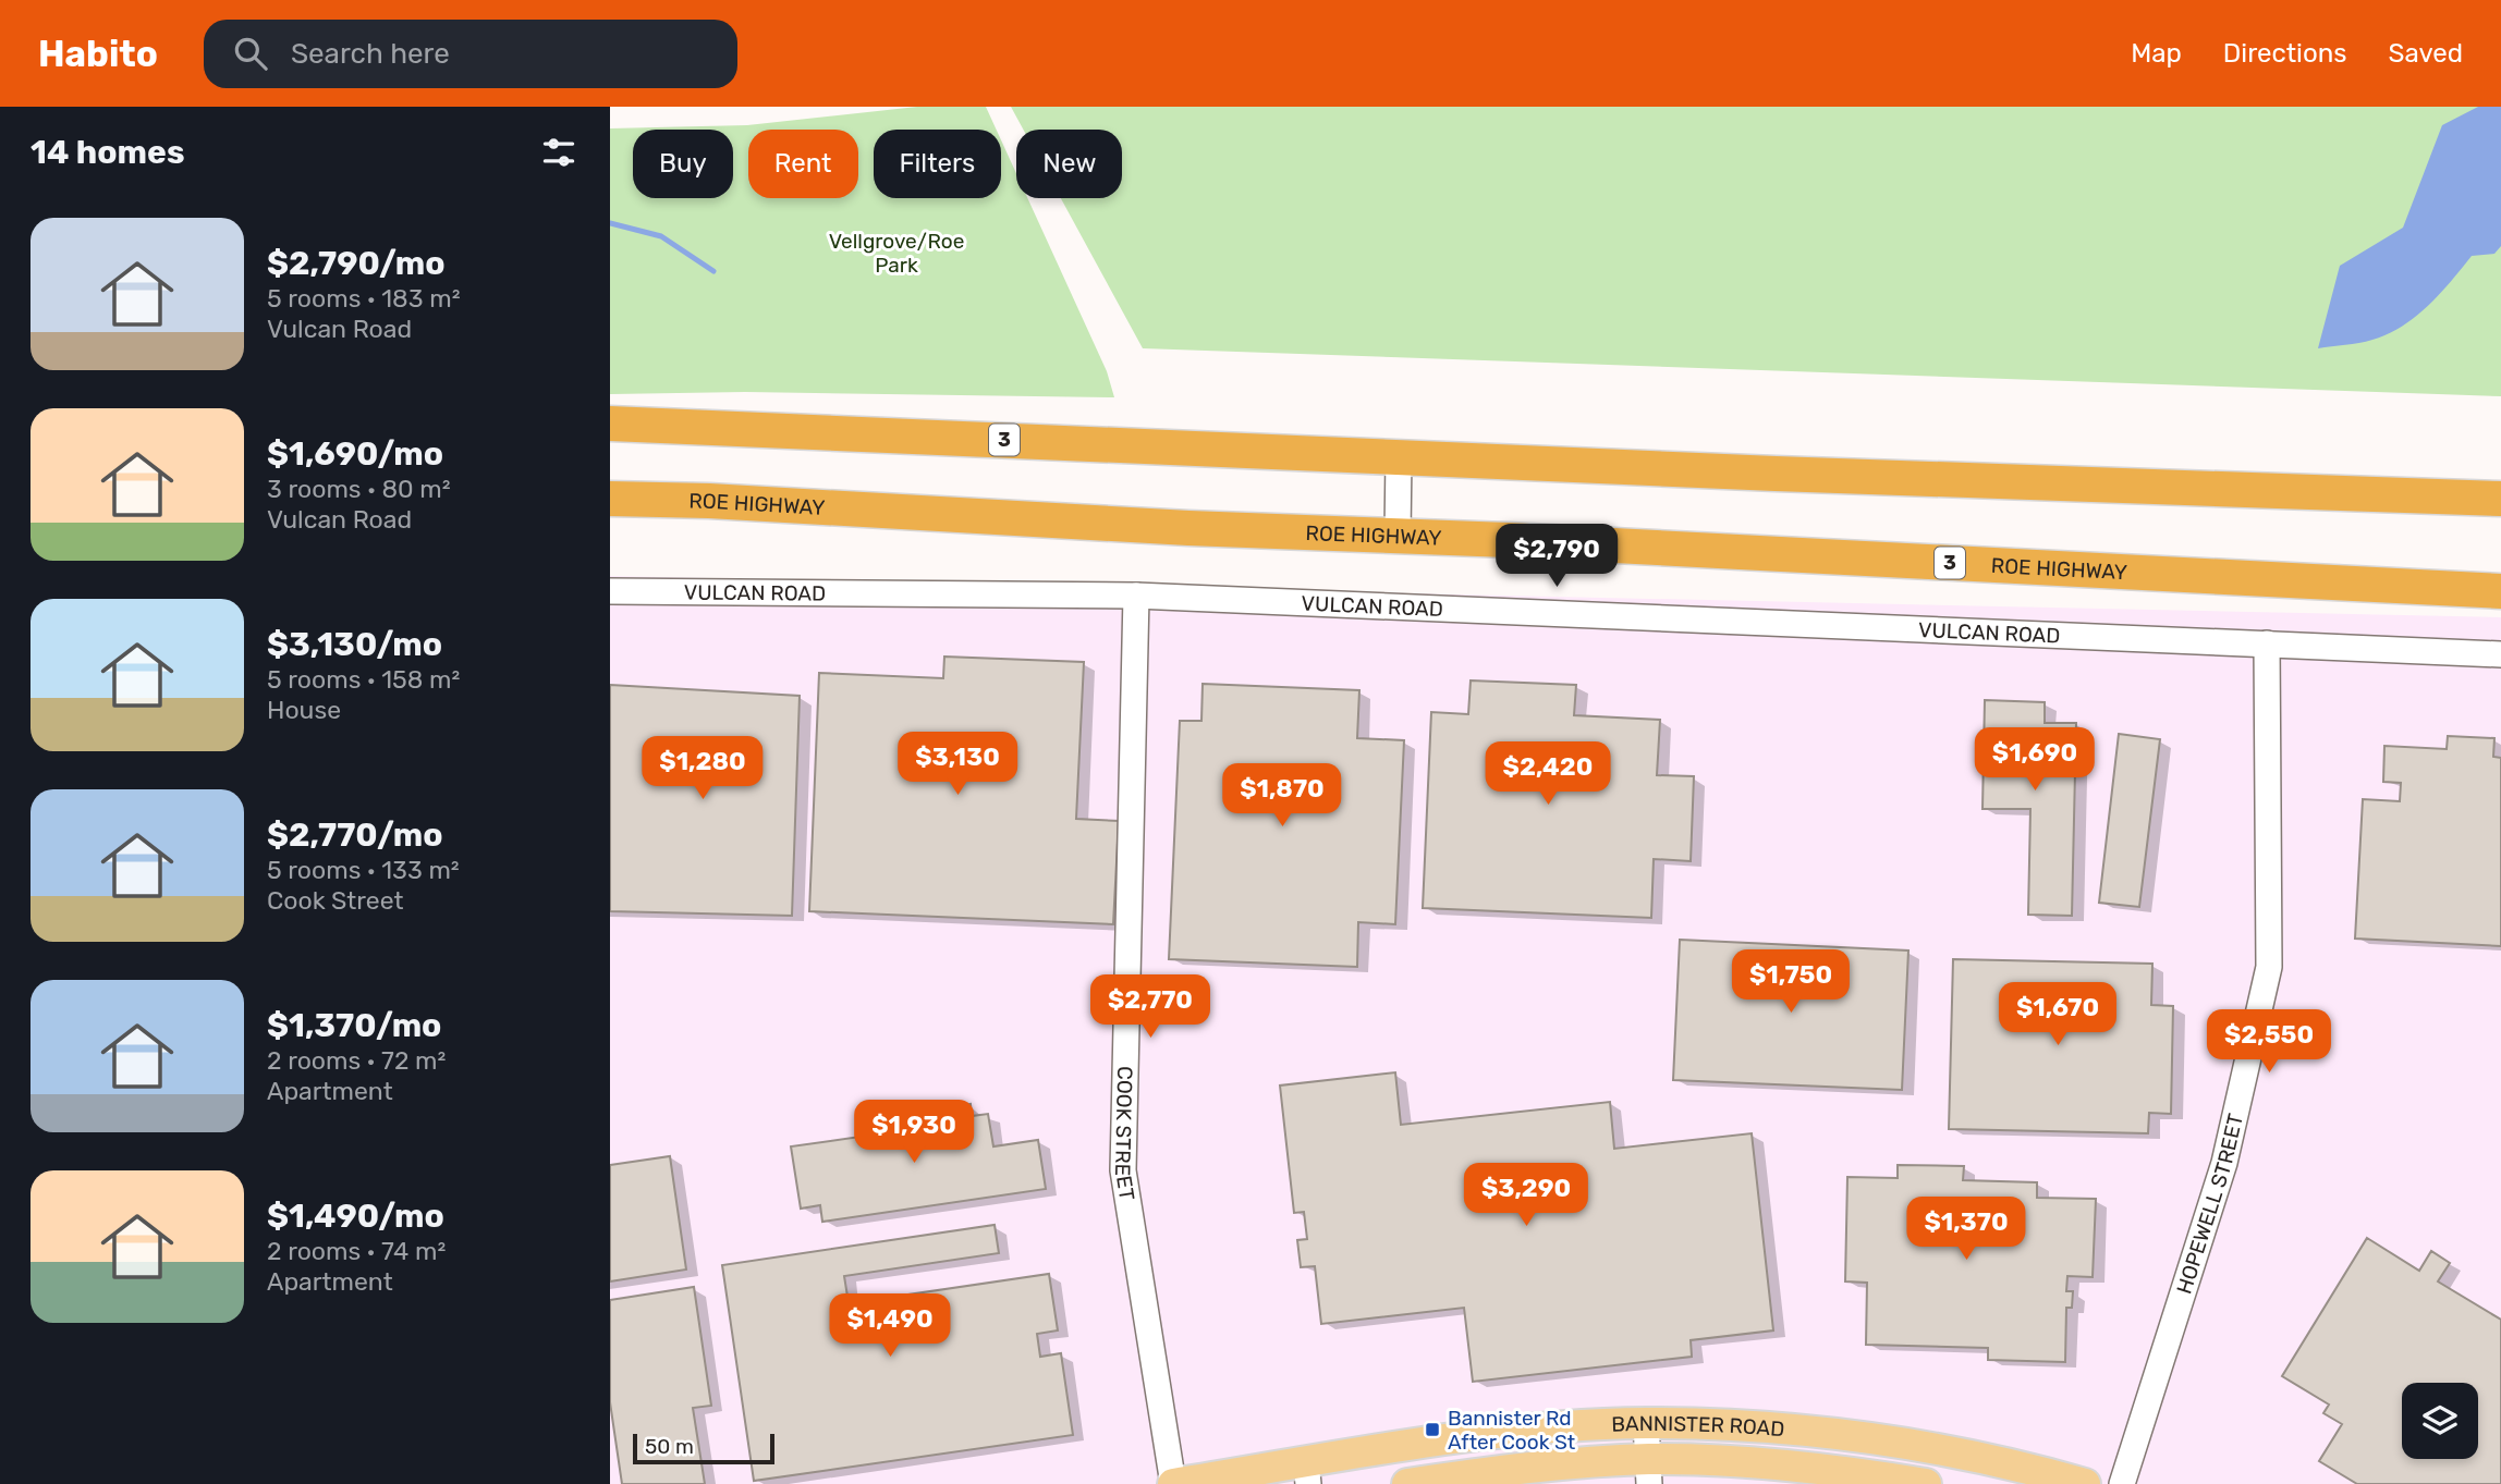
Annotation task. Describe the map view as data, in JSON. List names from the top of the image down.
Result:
{
  "streets": {
    "highway": ["3", "ROE HIGHWAY"],
    "main road": ["BANNISTER ROAD"],
    "street": ["VULCAN ROAD", "COOK STREET", "HOPEWELL STREET"]
  },
  "crossings": [
    ["VULCAN ROAD", "COOK STREET"],
    ["VULCAN ROAD", "HOPEWELL STREET"],
    ["COOK STREET", "BANNISTER ROAD"]
  ],
  "parks": ["Vellgrove/Roe Park"],
  "places": {
    "transit": ["Bannister Rd After Cook St"]
  },
  "scale_bar": "50 m",
  "page": {
    "header": "Habito",
    "search": "Search here",
    "nav": ["Map", "Directions", "Saved"],
    "heading": "14 homes",
    "chip": [
      "Buy",
      "Rent",
      "Filters",
      "New"
    ],
    "list": [
      {
        "name": "$2,790/mo",
        "note": "5 rooms · 183 m² · Vulcan Road"
      },
      {
        "name": "$1,690/mo",
        "note": "3 rooms · 80 m² · Vulcan Road"
      },
      {
        "name": "$3,130/mo",
        "note": "5 rooms · 158 m² · House"
      },
      {
        "name": "$2,770/mo",
        "note": "5 rooms · 133 m² · Cook Street"
      },
      {
        "name": "$1,370/mo",
        "note": "2 rooms · 72 m² · Apartment"
      },
      {
        "name": "$1,490/mo",
        "note": "2 rooms · 74 m² · Apartment"
      }
    ],
    "price": [
      "$2,790",
      "$1,690",
      "$3,130",
      "$1,280",
      "$2,420",
      "$1,870",
      "$1,750",
      "$2,770",
      "$1,670",
      "$2,550",
      "$1,930",
      "$3,290",
      "$1,370",
      "$1,490"
    ],
    "scale": "50 m"
  }
}
